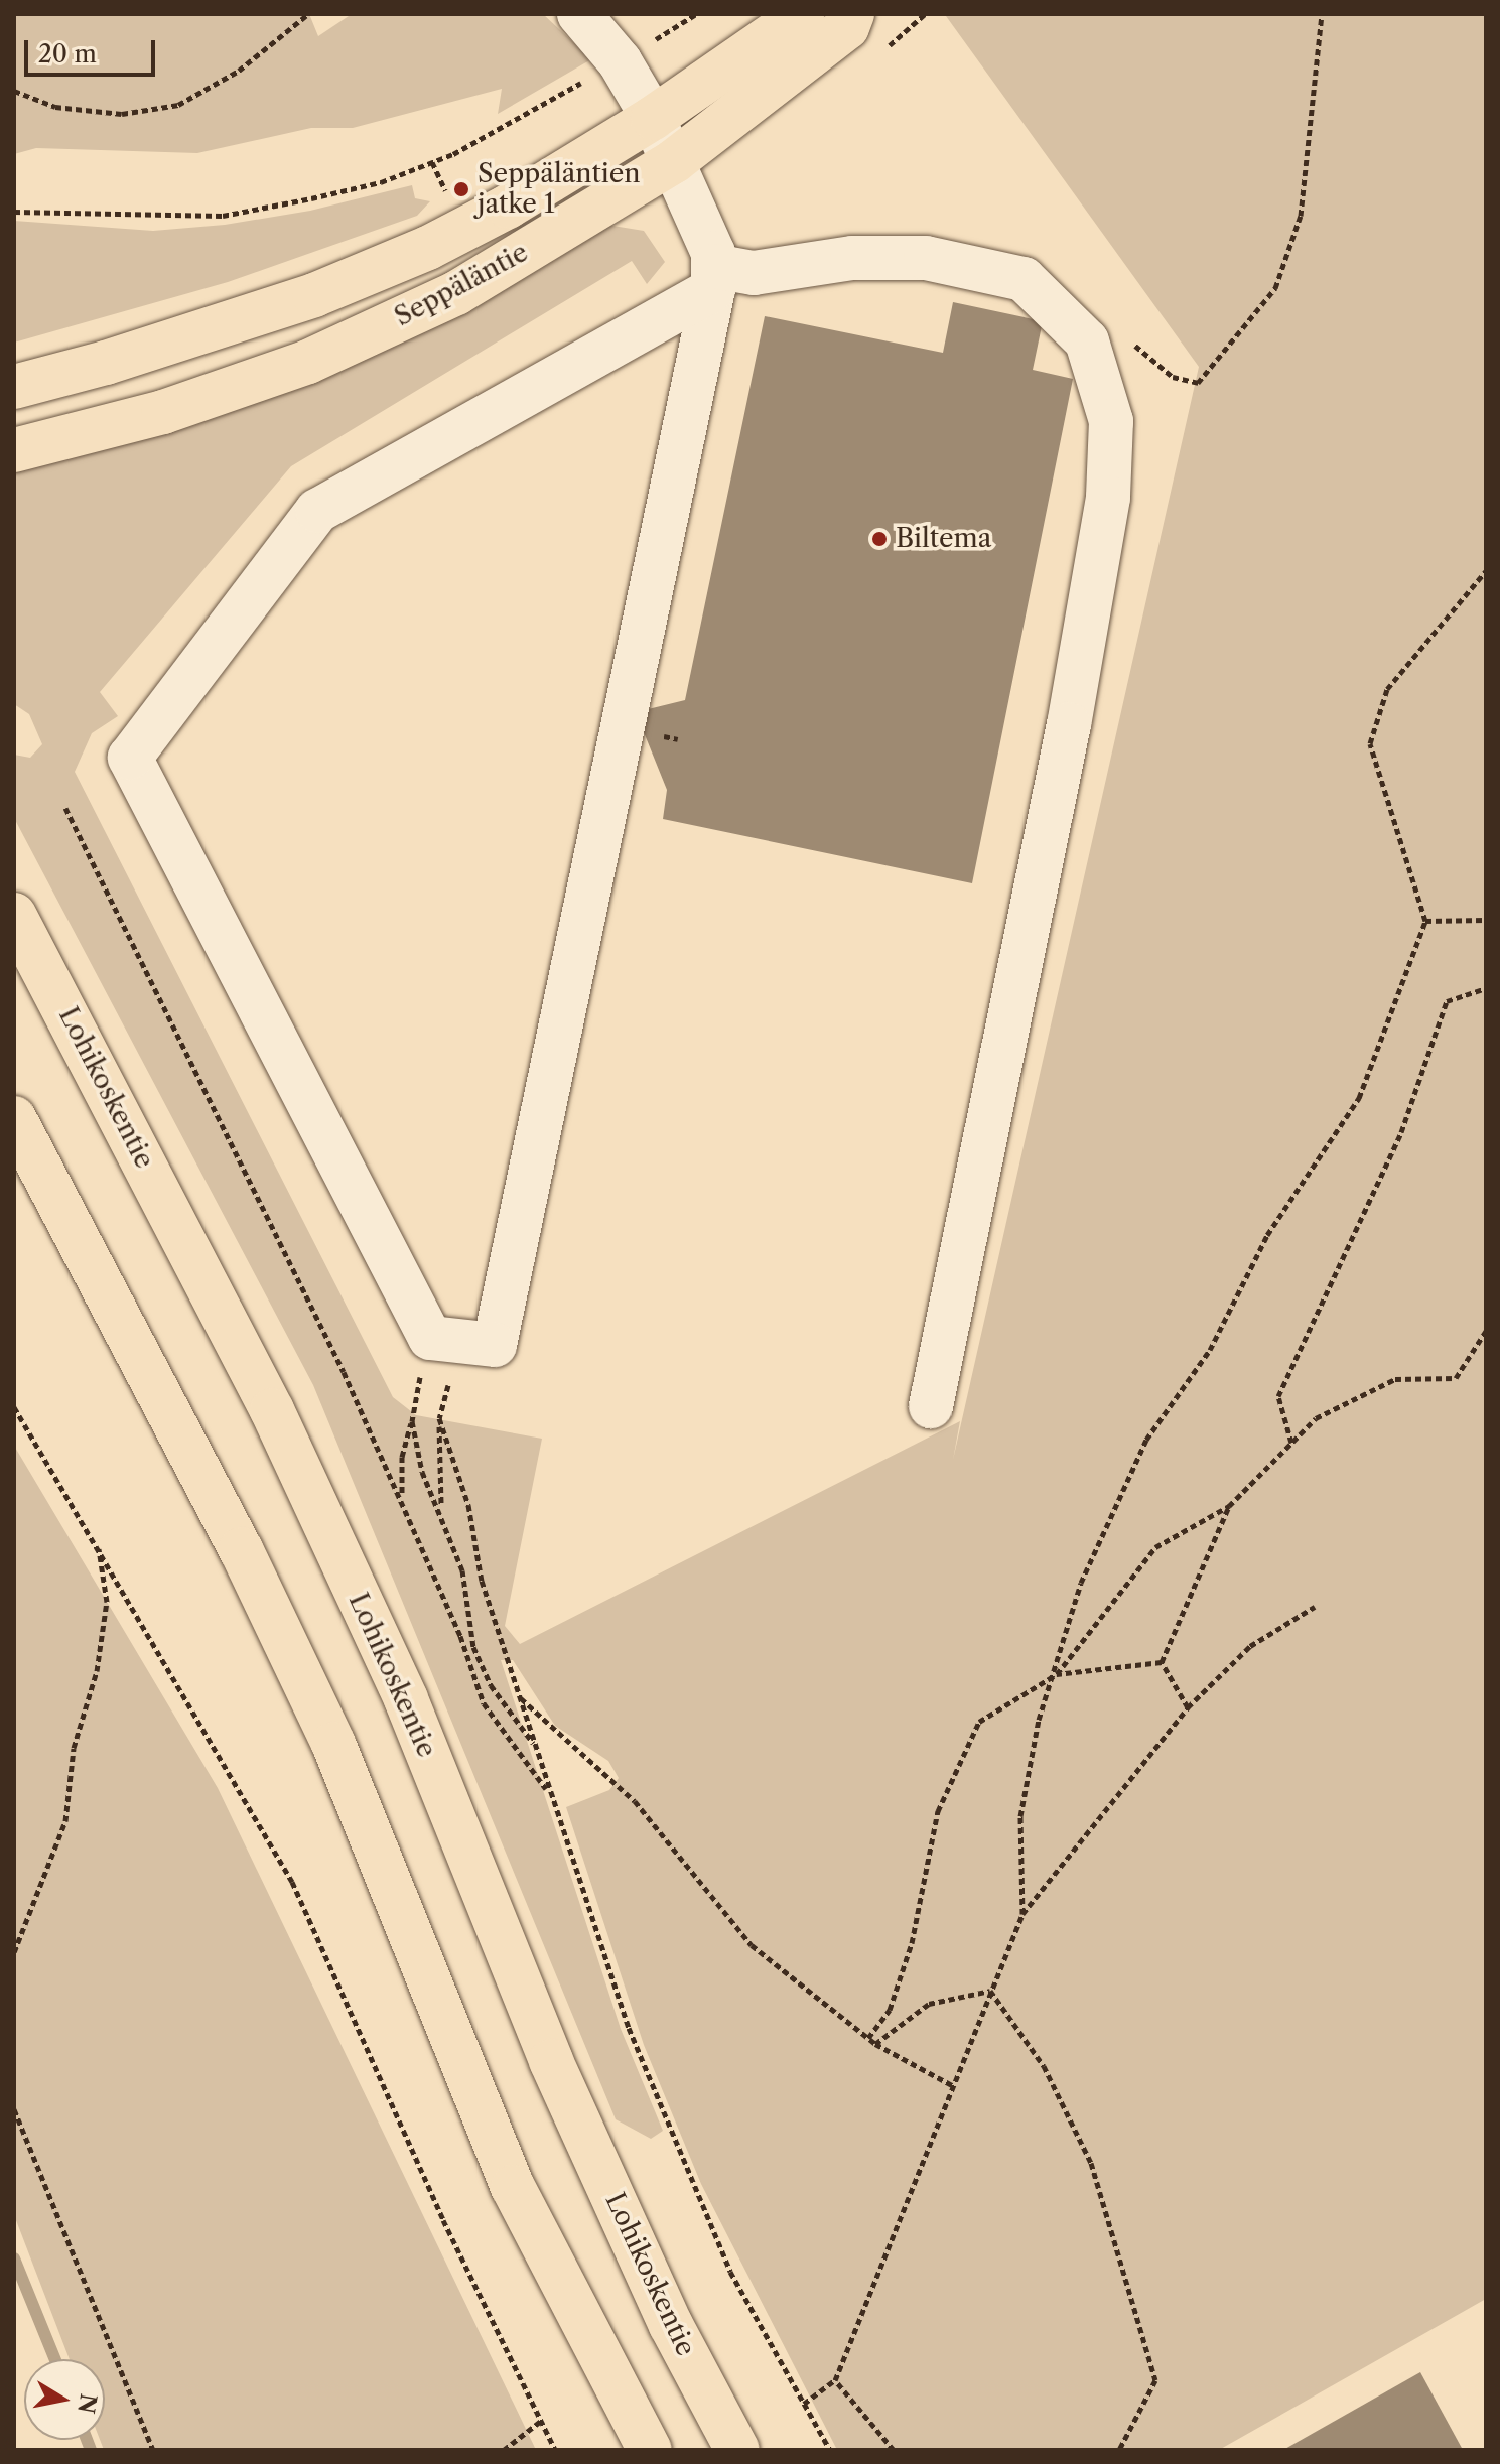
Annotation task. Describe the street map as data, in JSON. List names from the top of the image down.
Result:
{
  "streets": {
    "main road": ["Seppäläntie", "Lohikoskentie"]
  },
  "places": ["Seppäläntien jatke 1", "Biltema"],
  "scale_bar": "20 m",
  "north": "right"
}
